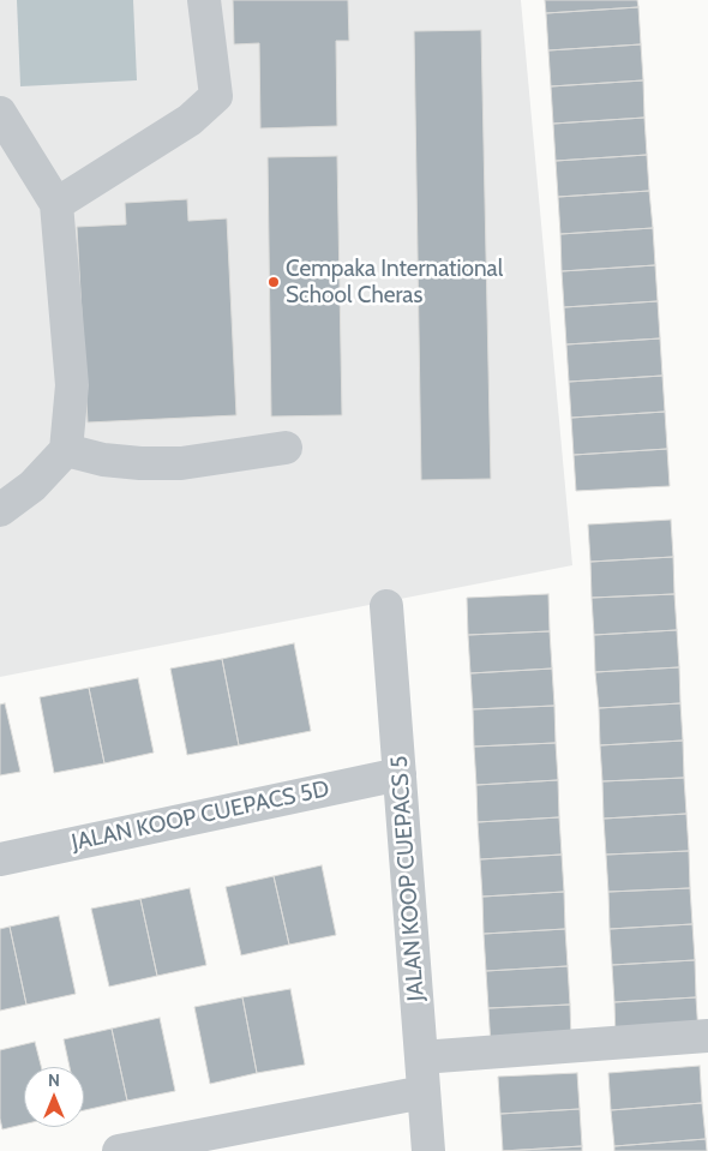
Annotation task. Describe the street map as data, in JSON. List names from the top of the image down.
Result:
{
  "streets": {
    "street": ["JALAN KOOP CUEPACS 5D", "JALAN KOOP CUEPACS 5"]
  },
  "crossings": [
    ["JALAN KOOP CUEPACS 5D", "JALAN KOOP CUEPACS 5"]
  ],
  "places": ["Cempaka International School Cheras"],
  "north": "top"
}
